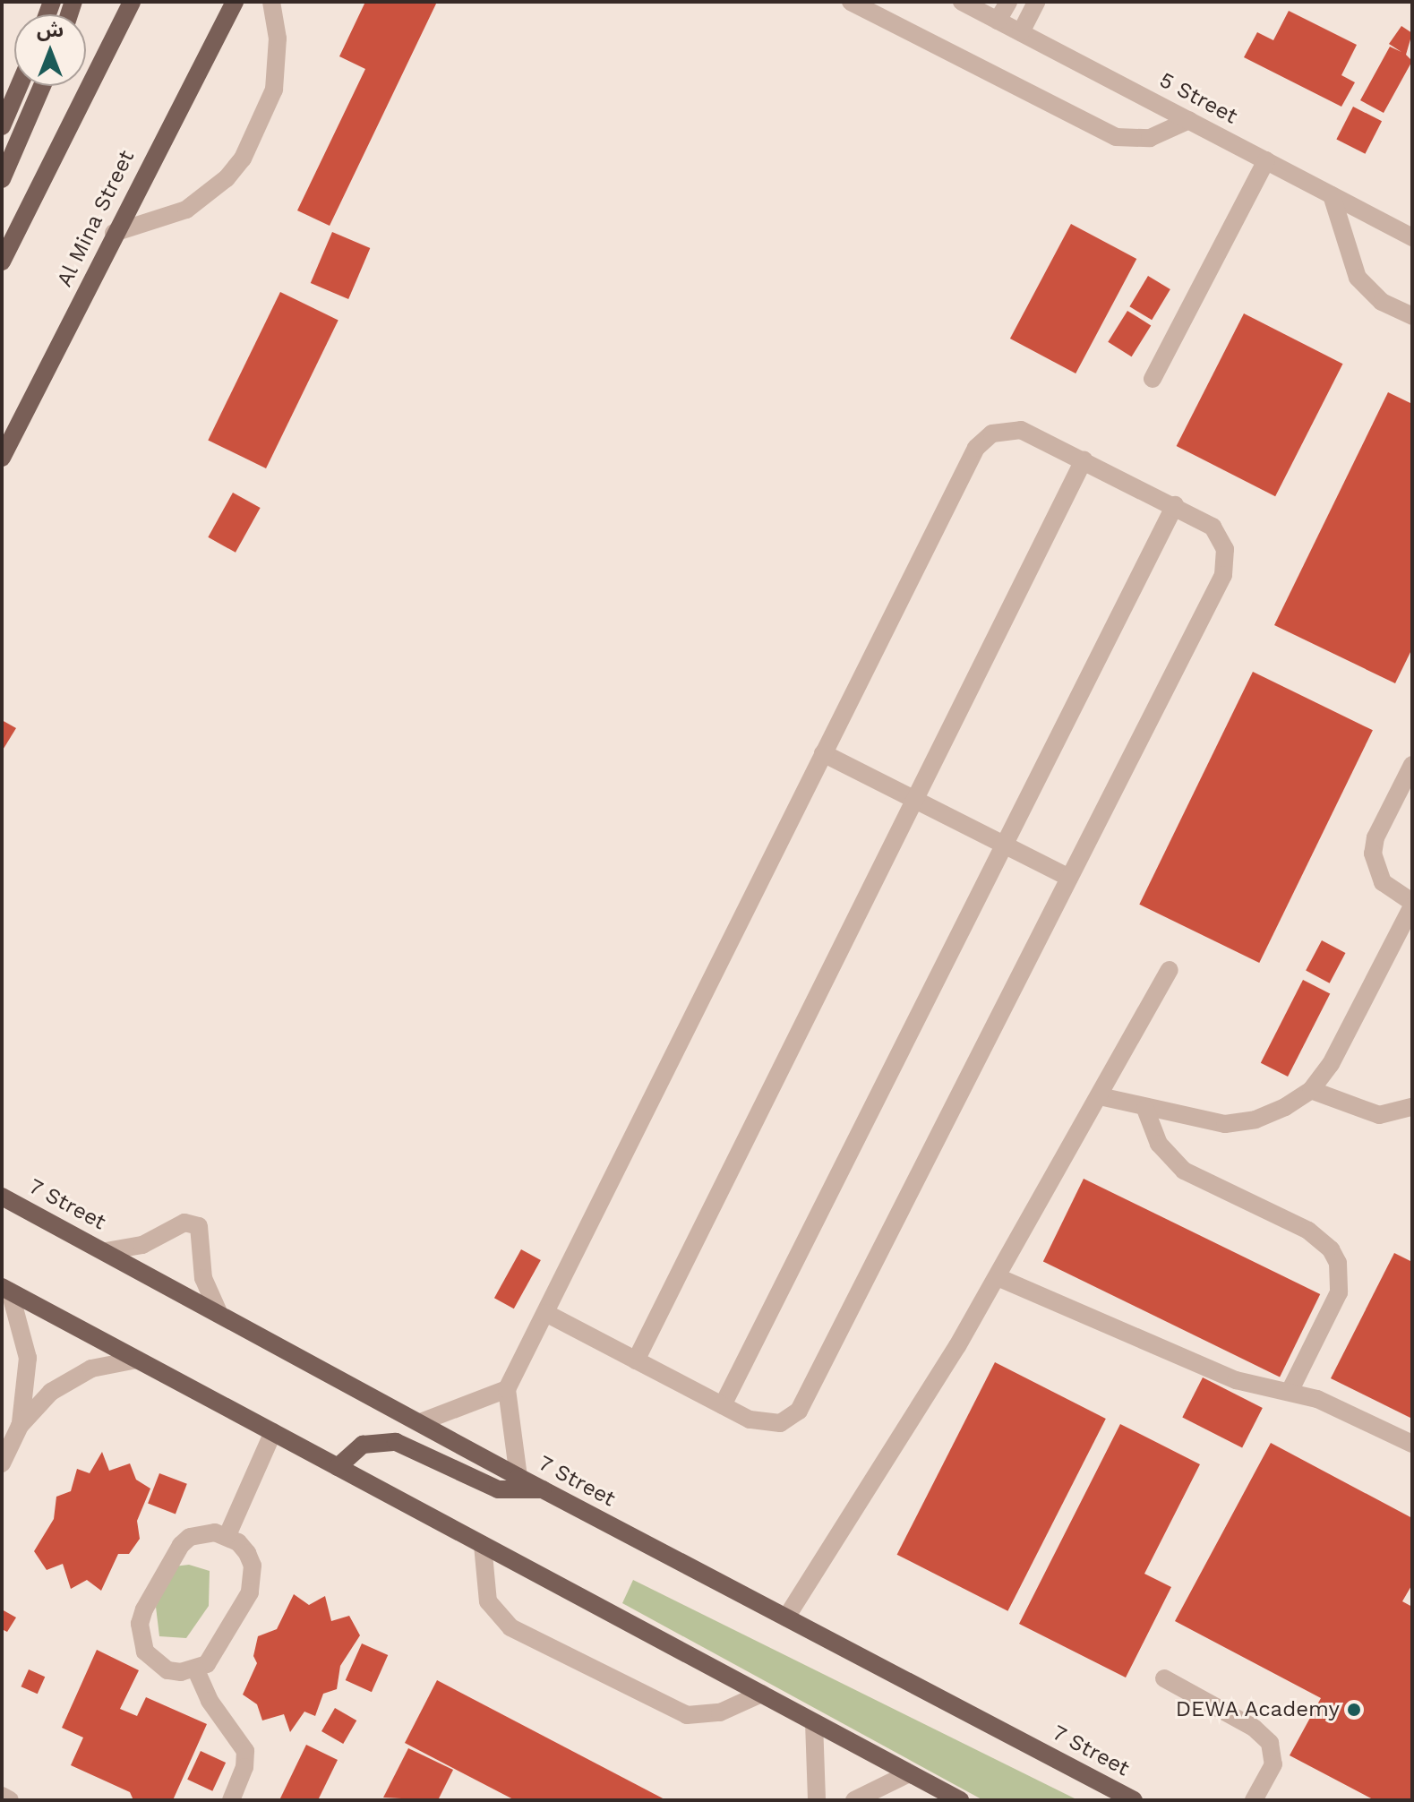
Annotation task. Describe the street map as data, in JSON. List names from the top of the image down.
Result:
{
  "streets": {
    "main road": ["Al Mina Street", "7 Street"],
    "street": ["5 Street"]
  },
  "places": ["DEWA Academy"],
  "north": "top"
}
